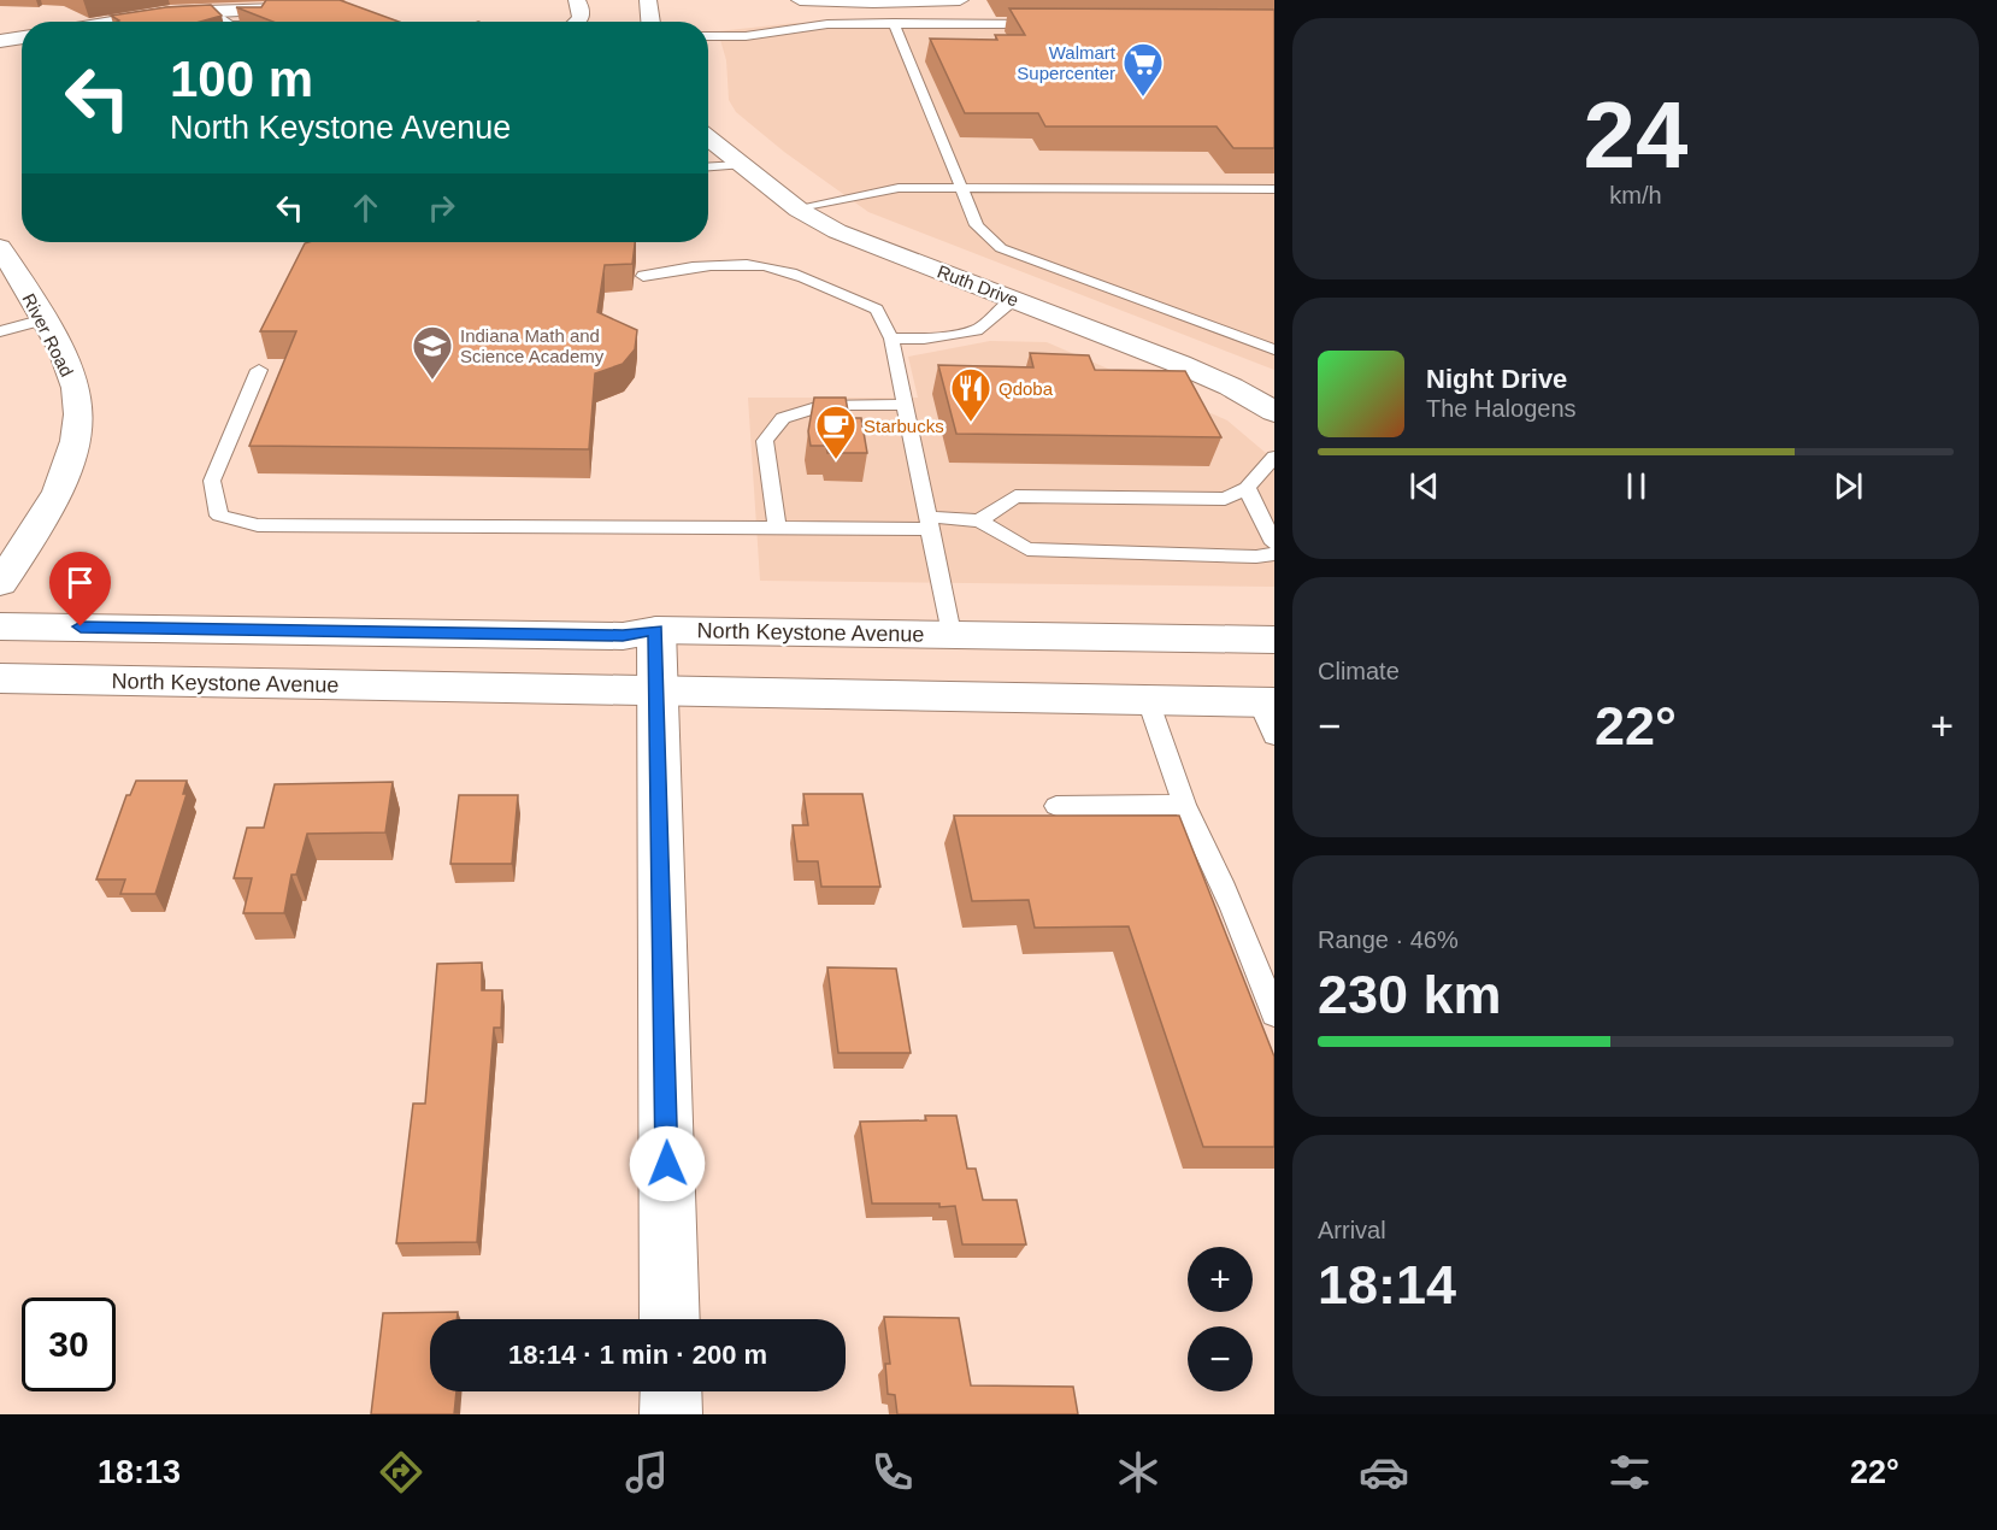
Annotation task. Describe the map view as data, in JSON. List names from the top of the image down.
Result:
{
  "streets": {
    "street": ["Ruth Drive", "River Road", "North Keystone Avenue"]
  },
  "places": {
    "supermarket": ["Walmart Supercenter"],
    "school or university": ["Indiana Math and Science Academy"],
    "restaurant": ["Qdoba"],
    "cafe": ["Starbucks"]
  },
  "page": {
    "tile": [
      ["24", "km/h"],
      "Climate",
      ["Range · 46%", "230 km"],
      ["Arrival", "18:14"]
    ],
    "turn": ["100 m", "North Keystone Avenue"],
    "song": ["Night Drive", "The Halogens"],
    "heat": ["−", "22°", "+"],
    "map_buttons": ["+", "−"],
    "limit": "30",
    "trip": "18:14 · 1 min · 200 m",
    "tabs": ["18:13", "22°"]
  }
}
